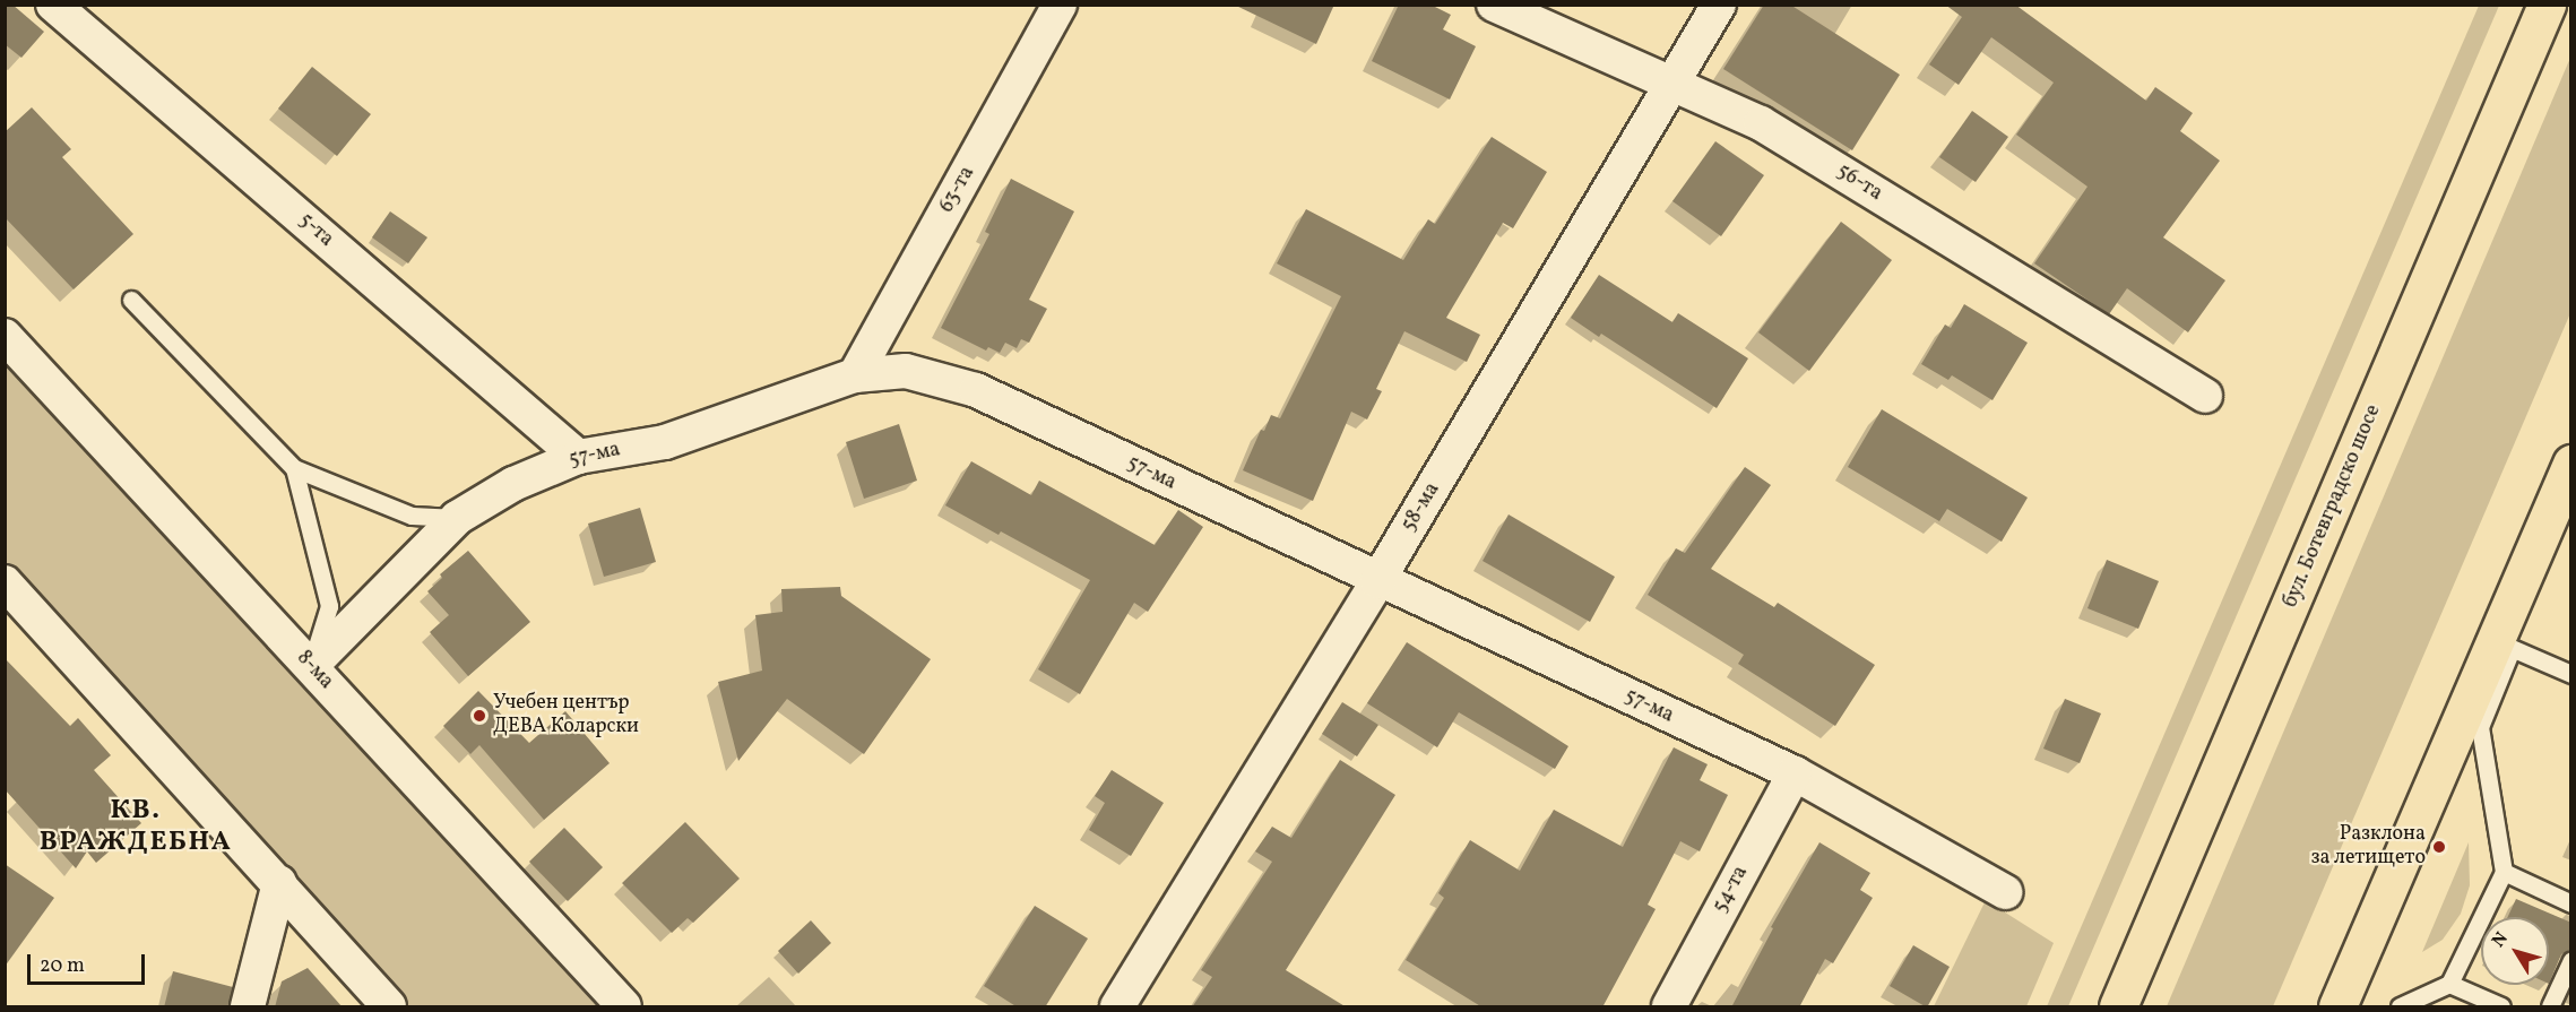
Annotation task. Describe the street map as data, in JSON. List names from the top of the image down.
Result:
{
  "streets": {
    "main road": ["бул. Ботевградско шосе"],
    "street": [
      "56-та",
      "63-та",
      "5-та",
      "57-ма",
      "58-ма",
      "8-ма",
      "54-та"
    ]
  },
  "crossings": [
    ["56-та", "58-ма"],
    ["63-та", "57-ма"],
    ["5-та", "57-ма"],
    ["57-ма", "58-ма"],
    ["57-ма", "8-ма"],
    ["57-ма", "54-та"]
  ],
  "districts": ["КВ. ВРАЖДЕБНА"],
  "places": ["Учебен център ДЕВА Коларски", "Разклона за летището"],
  "scale_bar": "20 m",
  "north": "top left"
}
